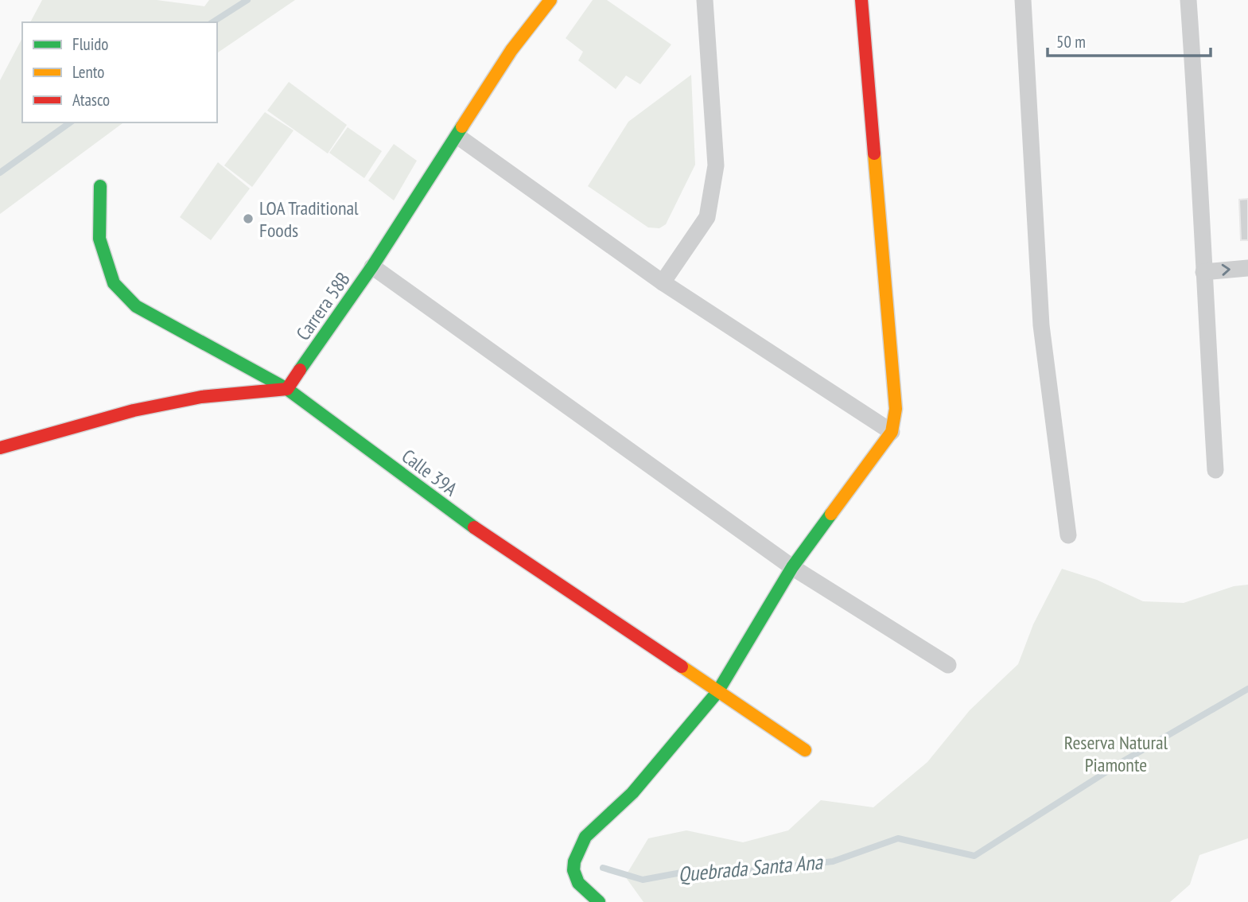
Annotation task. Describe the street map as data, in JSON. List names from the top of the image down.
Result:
{
  "streets": {
    "street": ["Carrera 58B", "Calle 39A"]
  },
  "crossings": [
    ["Carrera 58B", "Calle 39A"]
  ],
  "water": ["Quebrada Santa Ana"],
  "parks": ["Reserva Natural Piamonte"],
  "places": ["LOA Traditional Foods"],
  "legend": ["Fluido", "Lento", "Atasco"],
  "scale_bar": "50 m"
}
